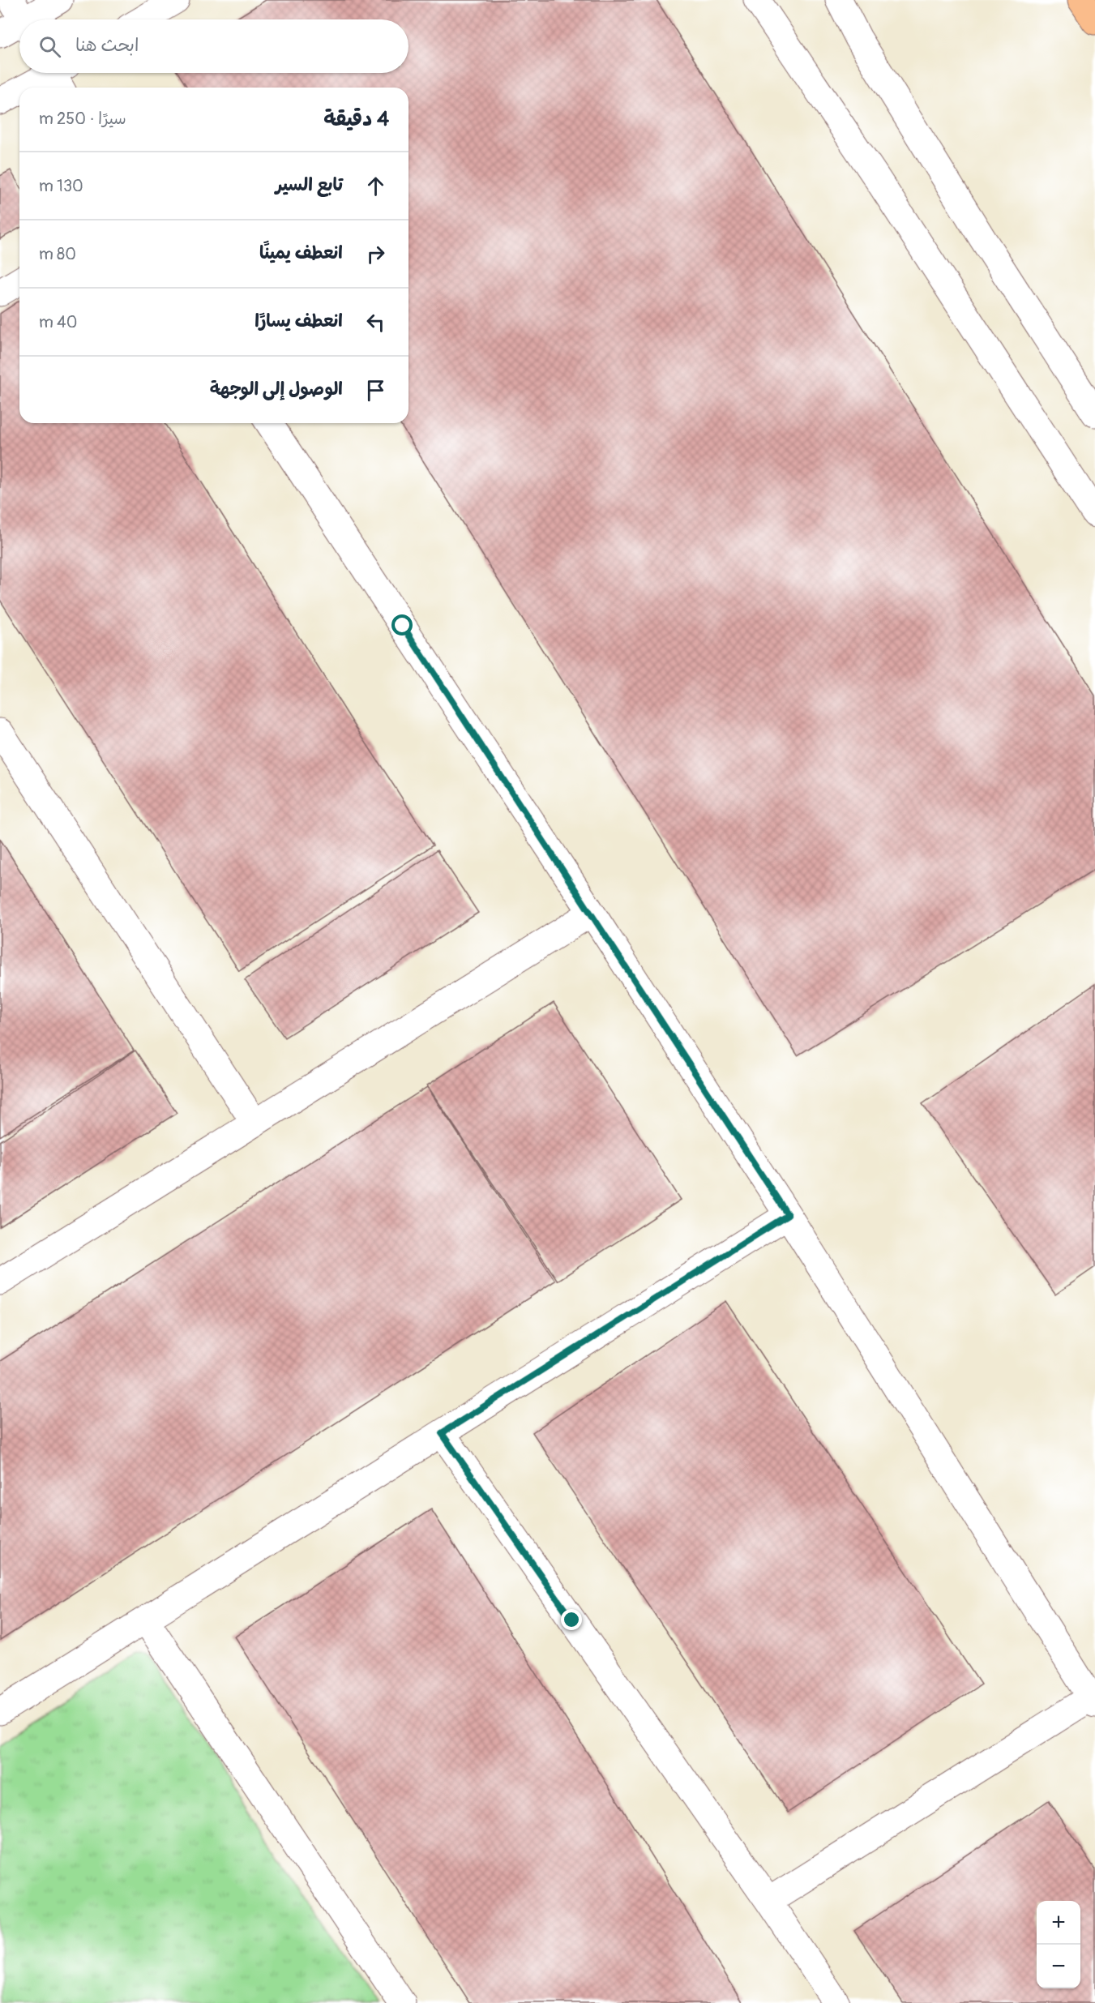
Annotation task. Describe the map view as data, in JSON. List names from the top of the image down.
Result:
{
  "page": {
    "search": "ابحث هنا",
    "heading": ["4 دقيقة", "سيرًا · 250 m"],
    "list": [
      ["تابع السير", "130 m"],
      ["انعطف يمينًا", "80 m"],
      ["انعطف يسارًا", "40 m"],
      "الوصول إلى الوجهة"
    ],
    "map_buttons": ["+", "−"]
  }
}
